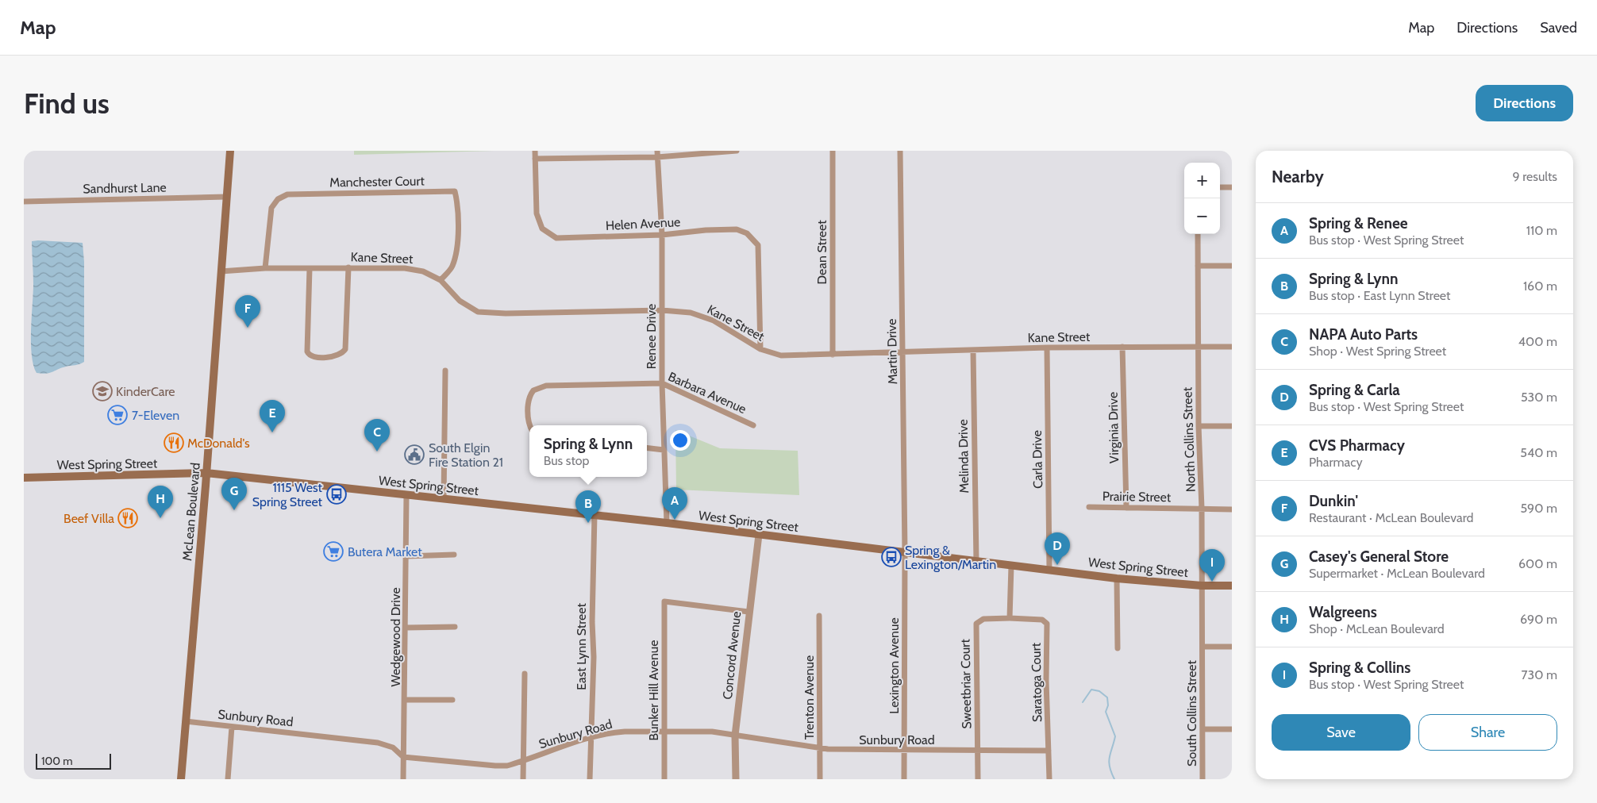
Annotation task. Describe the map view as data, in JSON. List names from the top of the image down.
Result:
{
  "streets": {
    "main road": ["West Spring Street", "McLean Boulevard"],
    "street": [
      "Manchester Court",
      "Sandhurst Lane",
      "Helen Avenue",
      "Dean Street",
      "Kane Street",
      "Renee Drive",
      "Martin Drive",
      "Barbara Avenue",
      "Virginia Drive",
      "North Collins Street",
      "Melinda Drive",
      "Carla Drive",
      "Prairie Street",
      "Wedgewood Drive",
      "East Lynn Street",
      "Concord Avenue",
      "Lexington Avenue",
      "Saratoga Court",
      "Sweetbriar Court",
      "Bunker Hill Avenue",
      "Trenton Avenue",
      "South Collins Street",
      "Sunbury Road"
    ]
  },
  "crossings": [
    ["Manchester Court", "Kane Street"],
    ["Sandhurst Lane", "McLean Boulevard"],
    ["Helen Avenue", "Kane Street"],
    ["Helen Avenue", "Renee Drive"],
    ["Dean Street", "Kane Street"],
    ["Kane Street", "Renee Drive"],
    ["Kane Street", "Martin Drive"],
    ["Kane Street", "Virginia Drive"],
    ["Kane Street", "North Collins Street"],
    ["Kane Street", "Melinda Drive"],
    ["Kane Street", "Carla Drive"],
    ["Kane Street", "McLean Boulevard"],
    ["Renee Drive", "Barbara Avenue"],
    ["Renee Drive", "West Spring Street"],
    ["Martin Drive", "West Spring Street"],
    ["Martin Drive", "Lexington Avenue"],
    ["Virginia Drive", "Prairie Street"],
    ["North Collins Street", "West Spring Street"],
    ["North Collins Street", "Prairie Street"],
    ["North Collins Street", "South Collins Street"],
    ["Melinda Drive", "West Spring Street"],
    ["Carla Drive", "West Spring Street"],
    ["West Spring Street", "McLean Boulevard"],
    ["West Spring Street", "Wedgewood Drive"],
    ["West Spring Street", "East Lynn Street"],
    ["West Spring Street", "Concord Avenue"],
    ["West Spring Street", "Lexington Avenue"],
    ["McLean Boulevard", "Sunbury Road"],
    ["Wedgewood Drive", "Sunbury Road"],
    ["East Lynn Street", "Sunbury Road"],
    ["Concord Avenue", "Bunker Hill Avenue"],
    ["Concord Avenue", "Sunbury Road"],
    ["Lexington Avenue", "Sunbury Road"],
    ["Saratoga Court", "Sweetbriar Court"],
    ["Saratoga Court", "Sunbury Road"],
    ["Sweetbriar Court", "Sunbury Road"],
    ["Bunker Hill Avenue", "Sunbury Road"],
    ["Trenton Avenue", "Sunbury Road"]
  ],
  "places": {
    "school or university": ["KinderCare"],
    "supermarket": ["7-Eleven", "Butera Market"],
    "restaurant": ["McDonald's", "Beef Villa"],
    "public building": ["South Elgin Fire Station 21"],
    "bus stop": ["1115 West Spring Street", "Spring & Lexington/Martin"]
  },
  "scale_bar": "100 m",
  "page": {
    "header": "Map",
    "nav": ["Map", "Directions", "Saved"],
    "buttons": [
      "Directions",
      ["Save", "Share"]
    ],
    "title": "Find us",
    "heading": ["Nearby", "9 results"],
    "map_buttons": ["+", "−"],
    "list": [
      {
        "mark": "A",
        "name": "Spring & Renee",
        "note": "Bus stop · West Spring Street",
        "value": "110 m"
      },
      {
        "mark": "B",
        "name": "Spring & Lynn",
        "note": "Bus stop · East Lynn Street",
        "value": "160 m"
      },
      {
        "mark": "C",
        "name": "NAPA Auto Parts",
        "note": "Shop · West Spring Street",
        "value": "400 m"
      },
      {
        "mark": "D",
        "name": "Spring & Carla",
        "note": "Bus stop · West Spring Street",
        "value": "530 m"
      },
      {
        "mark": "E",
        "name": "CVS Pharmacy",
        "note": "Pharmacy",
        "value": "540 m"
      },
      {
        "mark": "F",
        "name": "Dunkin'",
        "note": "Restaurant · McLean Boulevard",
        "value": "590 m"
      },
      {
        "mark": "G",
        "name": "Casey's General Store",
        "note": "Supermarket · McLean Boulevard",
        "value": "600 m"
      },
      {
        "mark": "H",
        "name": "Walgreens",
        "note": "Shop · McLean Boulevard",
        "value": "690 m"
      },
      {
        "mark": "I",
        "name": "Spring & Collins",
        "note": "Bus stop · West Spring Street",
        "value": "730 m"
      }
    ],
    "pins": [
      "F",
      "E",
      "C",
      "G",
      "H",
      "A",
      "B",
      "D",
      "I"
    ],
    "popup": ["Spring & Lynn", "Bus stop"],
    "scale": "100 m"
  }
}
